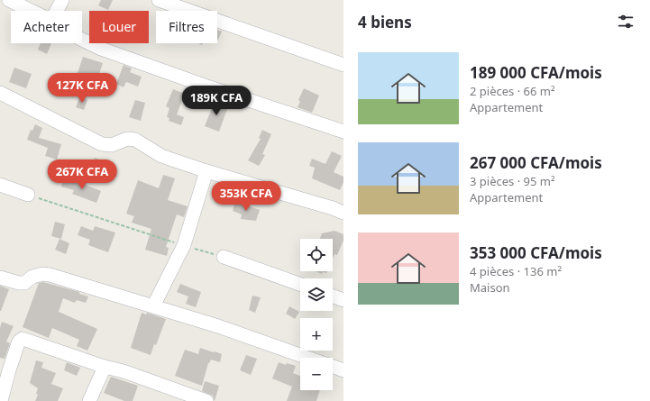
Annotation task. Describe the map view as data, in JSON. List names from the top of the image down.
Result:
{
  "page": {
    "heading": "4 biens",
    "chip": ["Acheter", "Louer", "Filtres"],
    "list": [
      {
        "name": "189 000 CFA/mois",
        "note": "2 pièces · 66 m² · Appartement"
      },
      {
        "name": "267 000 CFA/mois",
        "note": "3 pièces · 95 m² · Appartement"
      },
      {
        "name": "353 000 CFA/mois",
        "note": "4 pièces · 136 m² · Maison"
      }
    ],
    "price": [
      "127K CFA",
      "189K CFA",
      "267K CFA",
      "353K CFA"
    ],
    "map_buttons": ["+", "−"]
  }
}
